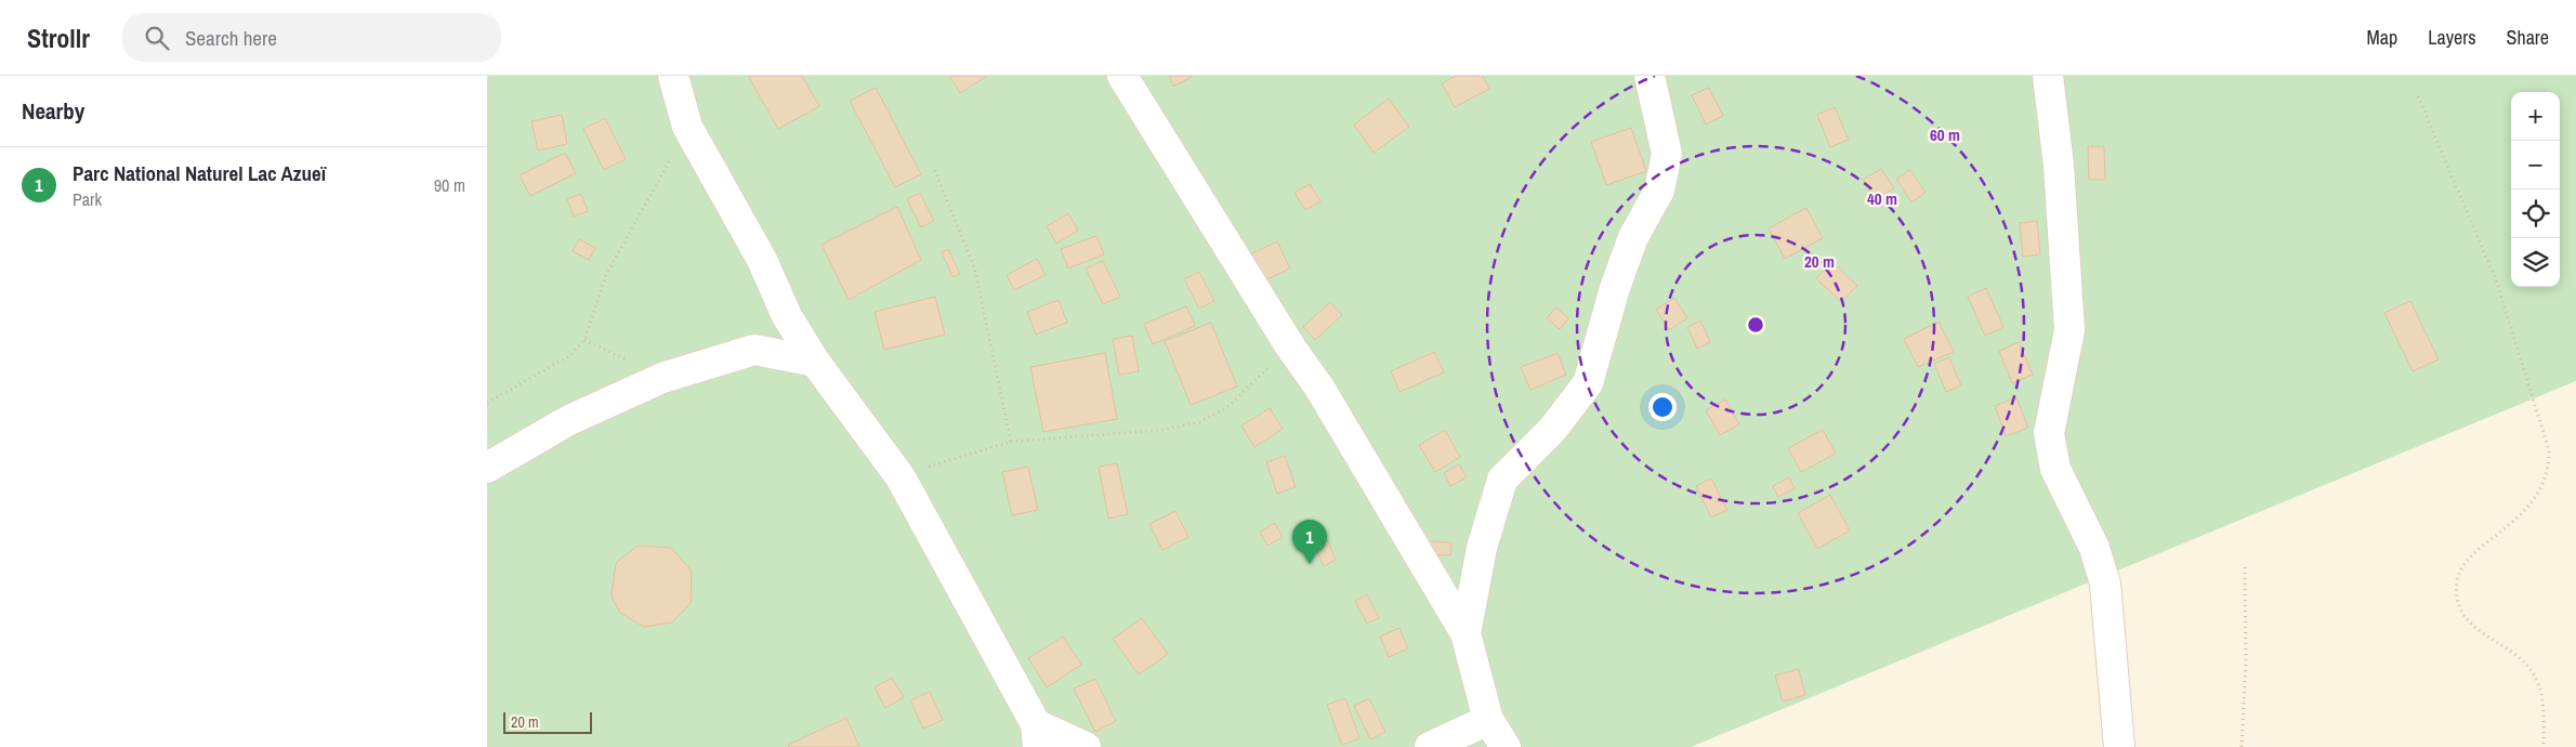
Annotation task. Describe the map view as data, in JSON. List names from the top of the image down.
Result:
{
  "scale_bar": "20 m",
  "page": {
    "header": "Strollr",
    "search": "Search here",
    "nav": ["Map", "Layers", "Share"],
    "heading": "Nearby",
    "map_buttons": ["+", "−"],
    "list": [
      {
        "mark": "1",
        "name": "Parc National Naturel Lac Azueï",
        "note": "Park",
        "value": "90 m"
      }
    ],
    "pins": "1",
    "scale": "20 m"
  },
  "rings": ["60 m", "40 m", "20 m"]
}
